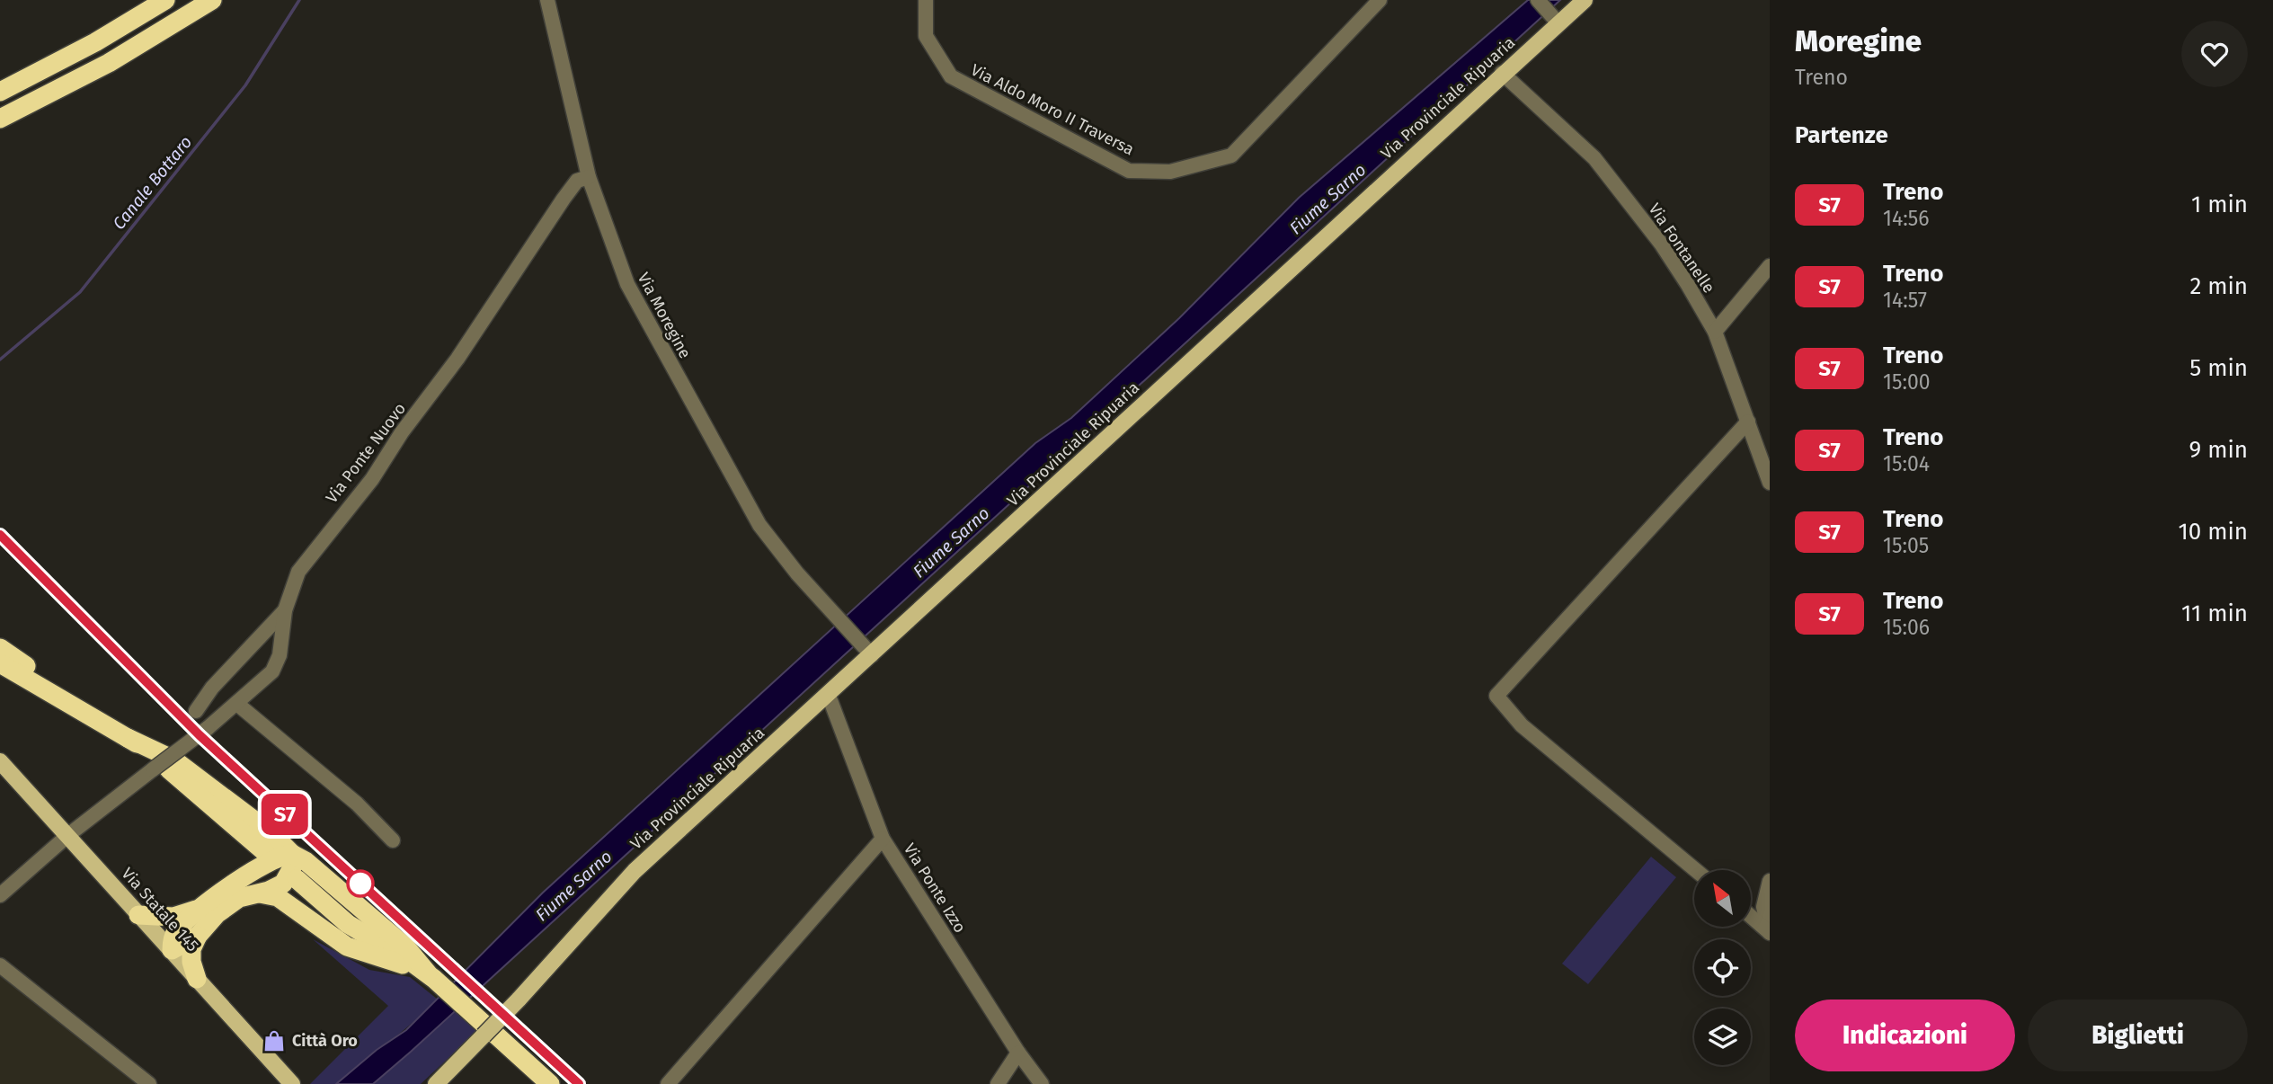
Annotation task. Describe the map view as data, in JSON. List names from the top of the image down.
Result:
{
  "streets": {
    "main road": ["Via Provinciale Ripuaria", "Via Statale 145"],
    "street": [
      "Via Aldo Moro II Traversa",
      "Via Fontanelle",
      "Via Moregine",
      "Via Ponte Nuovo",
      "Via Ponte Izzo"
    ]
  },
  "crossings": [
    ["Via Provinciale Ripuaria", "Via Fontanelle"],
    ["Via Provinciale Ripuaria", "Via Moregine"],
    ["Via Provinciale Ripuaria", "Via Ponte Izzo"],
    ["Via Moregine", "Via Ponte Nuovo"],
    ["Via Ponte Nuovo", "Via Statale 145"]
  ],
  "water": ["Canale Bottaro", "Fiume Sarno"],
  "places": {
    "shop": ["Città Oro"]
  },
  "north": "top left",
  "page": {
    "on_map": "S7",
    "heading": [
      ["Moregine", "Treno"],
      "Partenze"
    ],
    "list": [
      {
        "mark": "S7",
        "name": "Treno",
        "note": "14:56",
        "value": "1 min"
      },
      {
        "mark": "S7",
        "name": "Treno",
        "note": "14:57",
        "value": "2 min"
      },
      {
        "mark": "S7",
        "name": "Treno",
        "note": "15:00",
        "value": "5 min"
      },
      {
        "mark": "S7",
        "name": "Treno",
        "note": "15:04",
        "value": "9 min"
      },
      {
        "mark": "S7",
        "name": "Treno",
        "note": "15:05",
        "value": "10 min"
      },
      {
        "mark": "S7",
        "name": "Treno",
        "note": "15:06",
        "value": "11 min"
      }
    ],
    "buttons": ["Indicazioni", "Biglietti"]
  }
}
